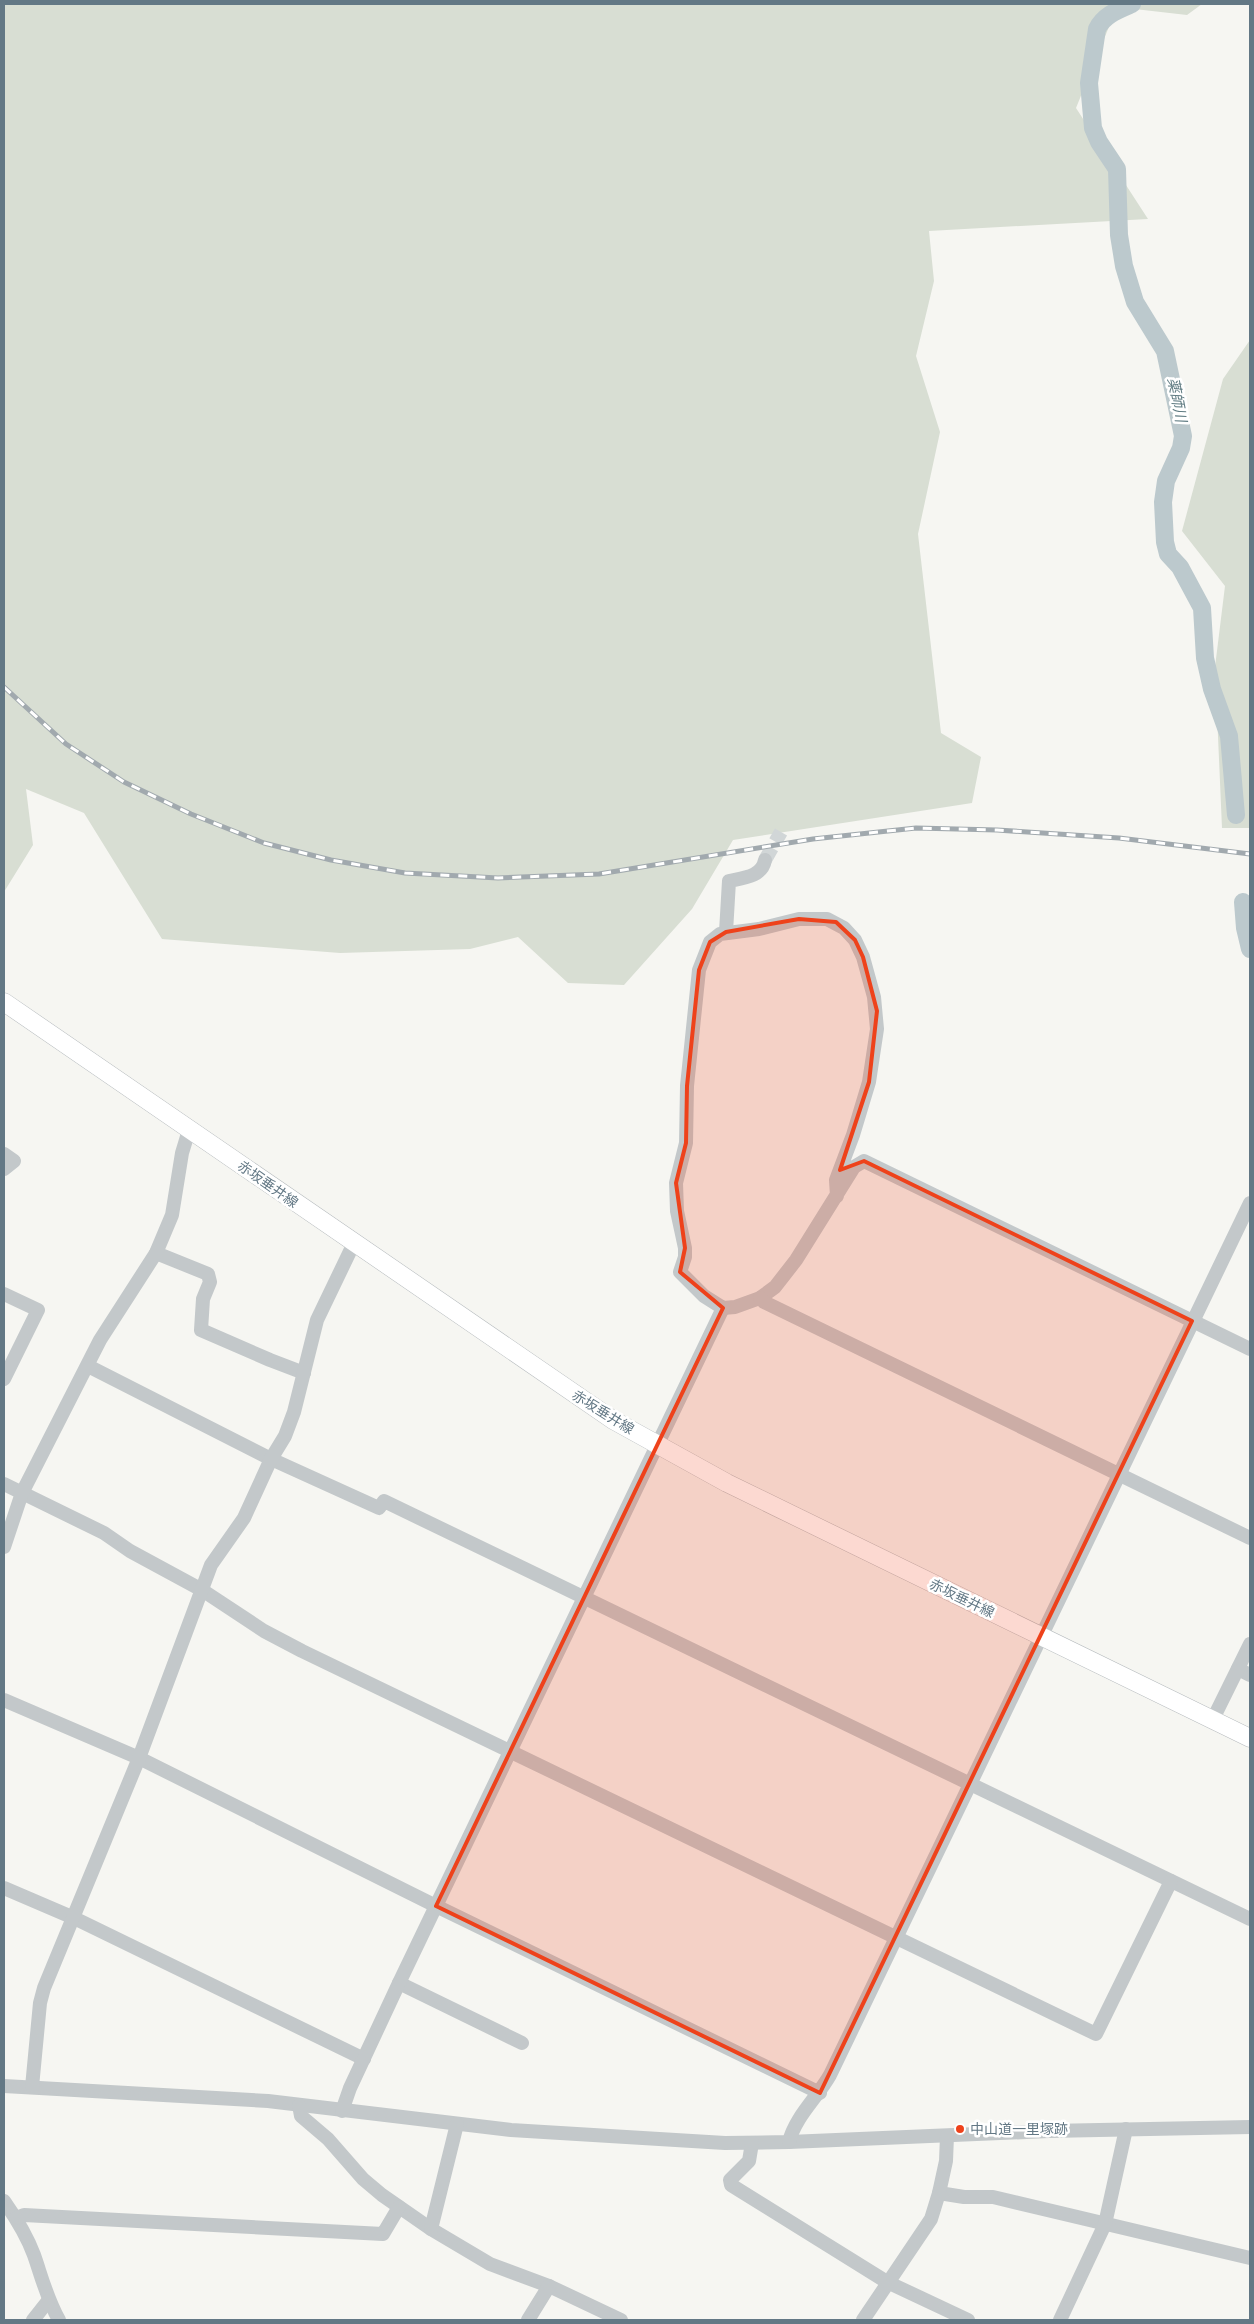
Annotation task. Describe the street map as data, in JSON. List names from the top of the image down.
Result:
{
  "streets": {
    "main road": ["赤坂垂井線"]
  },
  "water": ["薬師川"],
  "places": ["中山道一里塚跡"]
}
